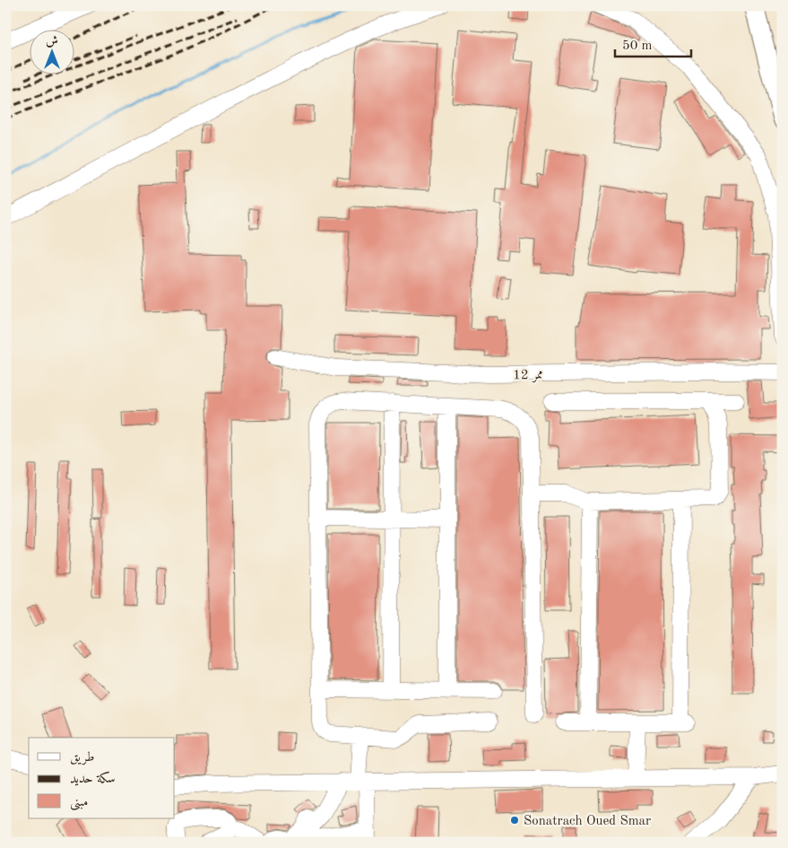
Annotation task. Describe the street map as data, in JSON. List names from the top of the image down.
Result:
{
  "streets": {
    "street": ["ممر 12"]
  },
  "places": ["Sonatrach Oued Smar"],
  "legend": ["طريق", "سكة حديد", "مبنى"],
  "scale_bar": "50 m",
  "north": "top"
}
